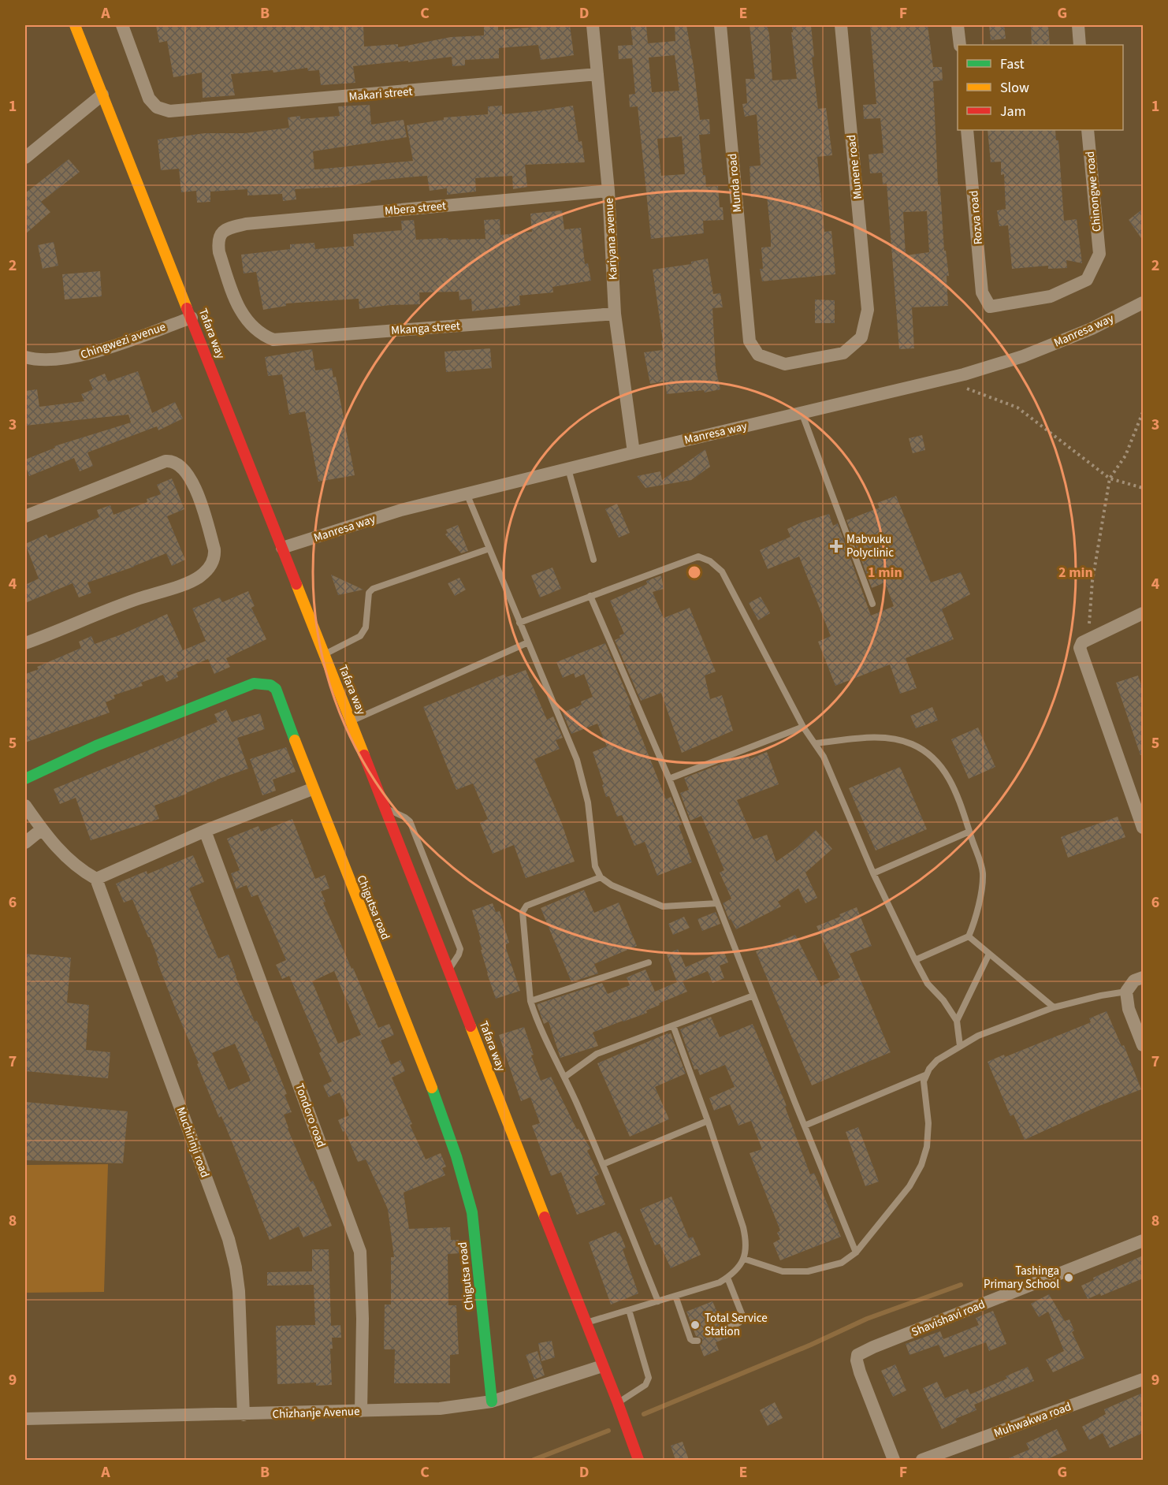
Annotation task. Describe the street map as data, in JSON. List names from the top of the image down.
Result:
{
  "streets": {
    "street": [
      "Makari street",
      "Munene road",
      "Munda road",
      "Chinongwe road",
      "Mbera street",
      "Rozva road",
      "Kariyana avenue",
      "Mkanga street",
      "Manresa way",
      "Tafara way",
      "Chingwezi avenue",
      "Chigutsa road",
      "Tondoro road",
      "Muchirinji road",
      "Shavishavi road",
      "Chizhanje Avenue",
      "Muhwakwa road"
    ]
  },
  "crossings": [
    ["Makari street", "Kariyana avenue"],
    ["Munene road", "Munda road"],
    ["Chinongwe road", "Rozva road"],
    ["Mbera street", "Kariyana avenue"],
    ["Mbera street", "Mkanga street"],
    ["Kariyana avenue", "Mkanga street"],
    ["Kariyana avenue", "Manresa way"],
    ["Manresa way", "Tafara way"],
    ["Tafara way", "Chingwezi avenue"],
    ["Tafara way", "Chizhanje Avenue"],
    ["Chigutsa road", "Chizhanje Avenue"],
    ["Tondoro road", "Chizhanje Avenue"],
    ["Muchirinji road", "Chizhanje Avenue"]
  ],
  "places": {
    "health": ["Mabvuku Polyclinic"],
    "other": ["Tashinga Primary School", "Total Service Station"]
  },
  "legend": ["Fast", "Slow", "Jam"],
  "grid": {
    "columns": [
      "A",
      "B",
      "C",
      "D",
      "E",
      "F",
      "G"
    ],
    "rows": [
      "1",
      "2",
      "3",
      "4",
      "5",
      "6",
      "7",
      "8",
      "9"
    ]
  },
  "rings": ["1 min", "2 min"]
}
